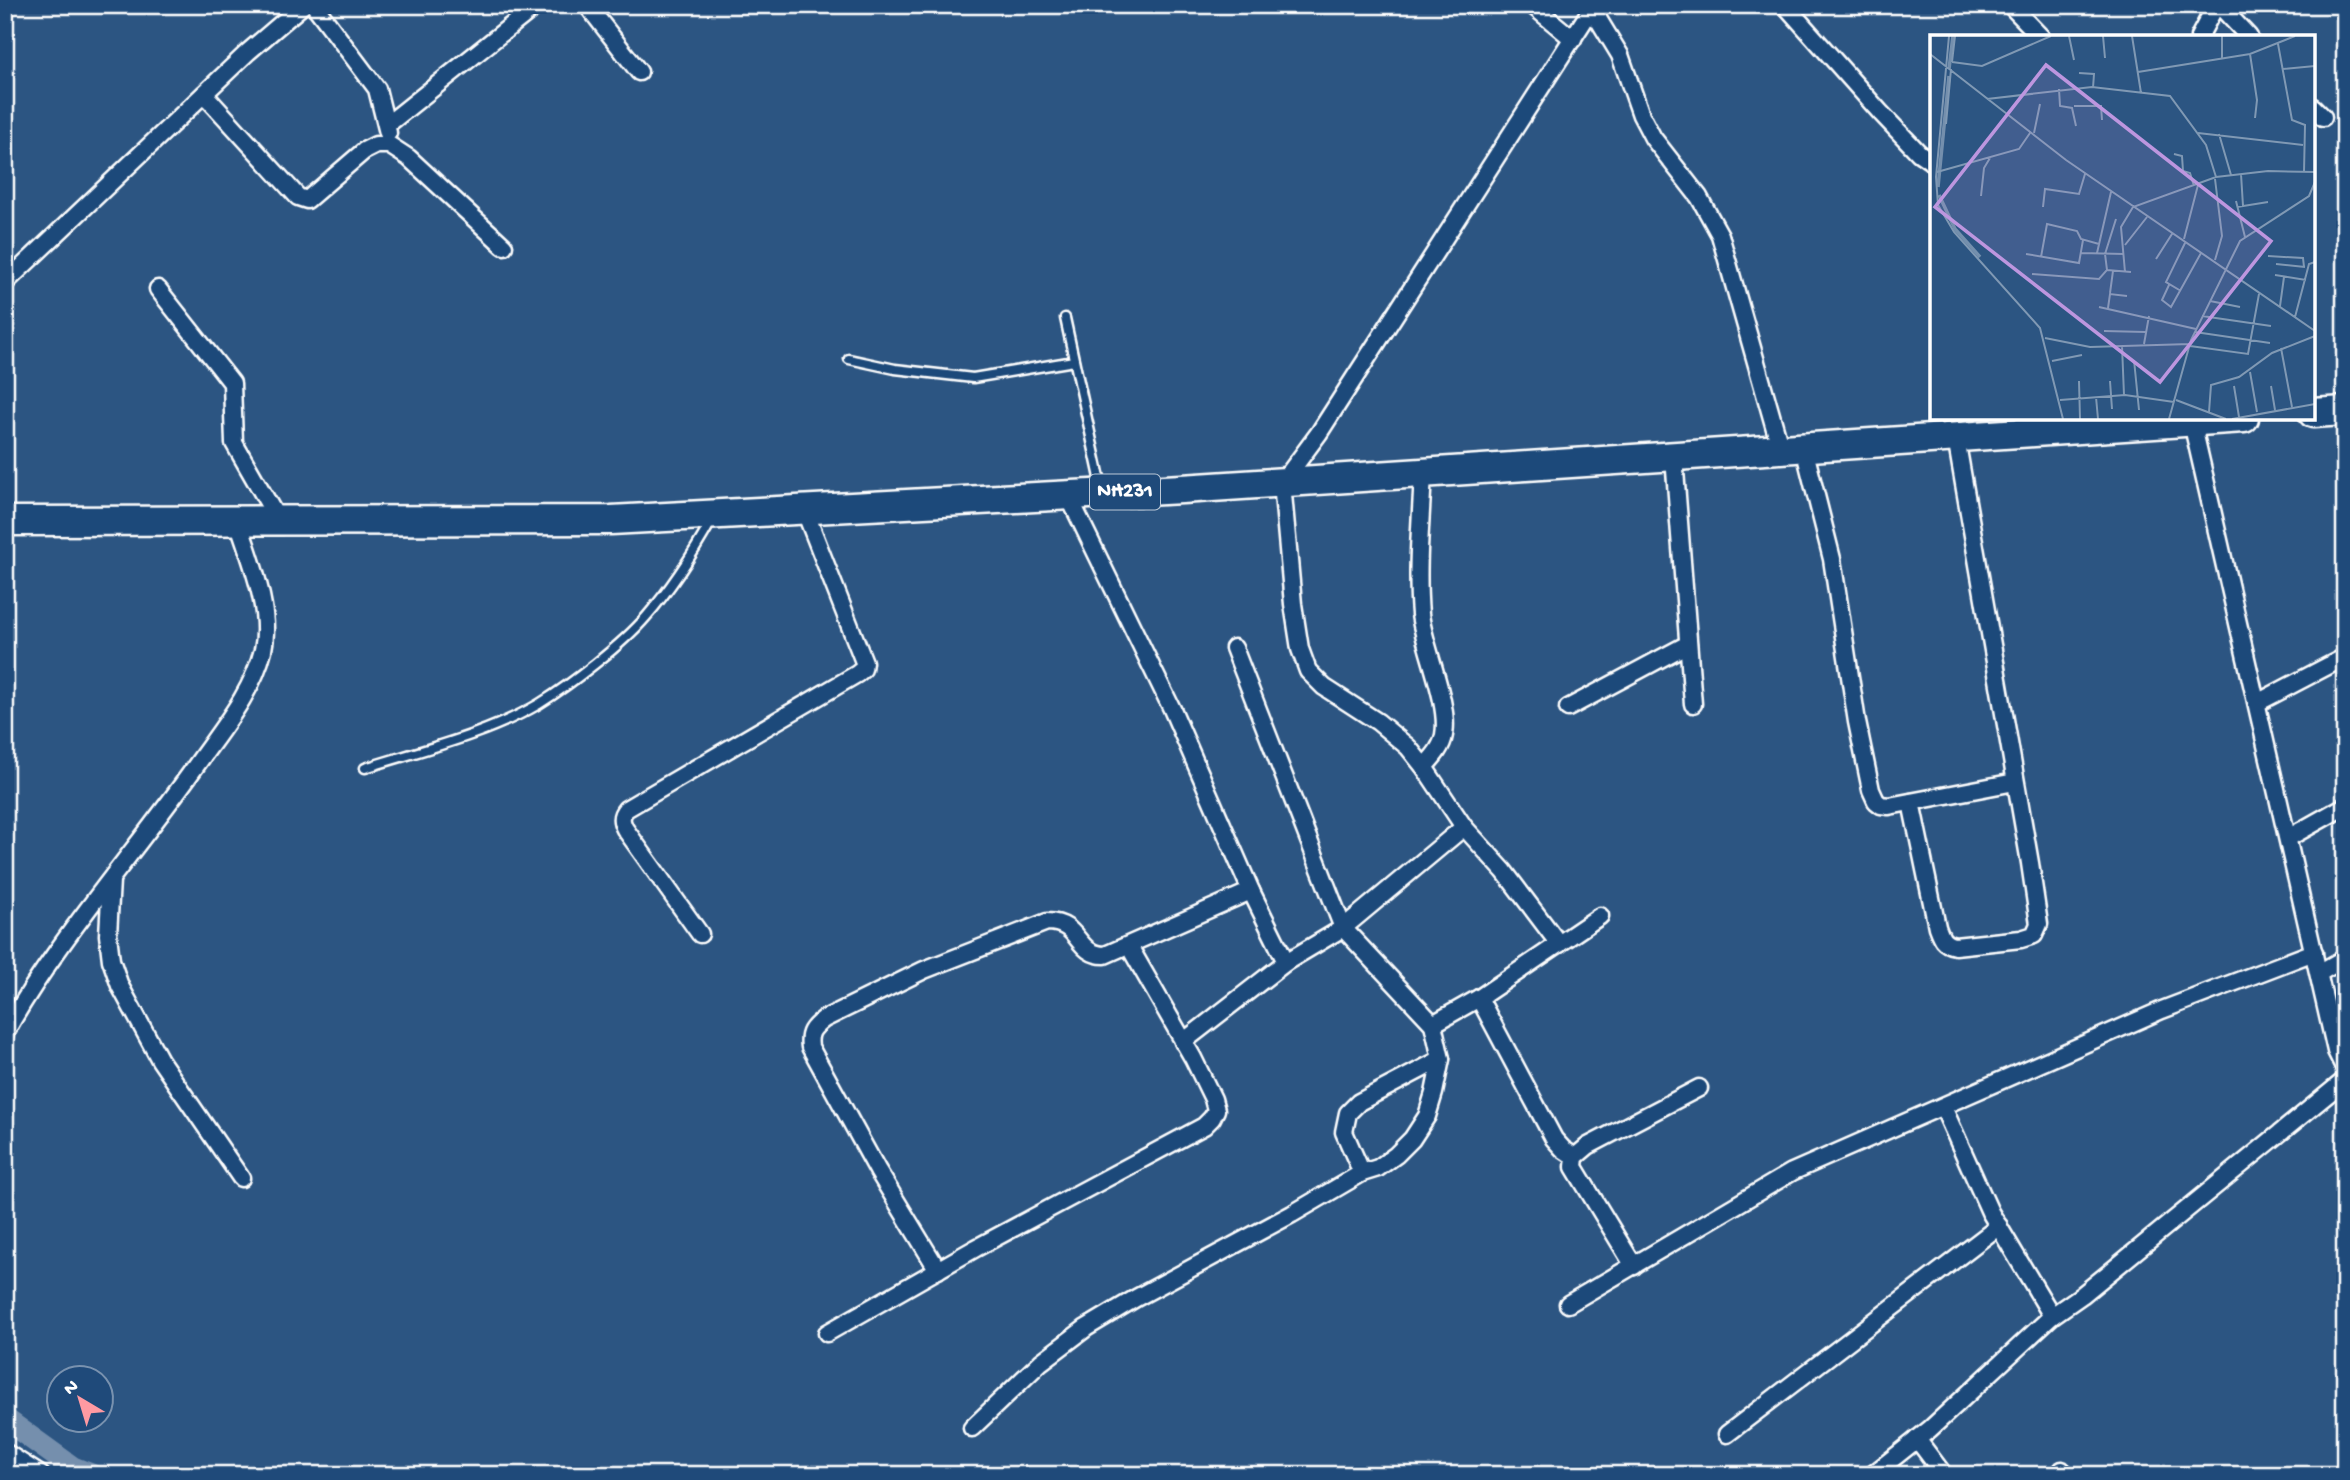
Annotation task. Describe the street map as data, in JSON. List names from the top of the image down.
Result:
{
  "streets": {
    "highway": ["NH231"]
  },
  "north": "top left"
}
